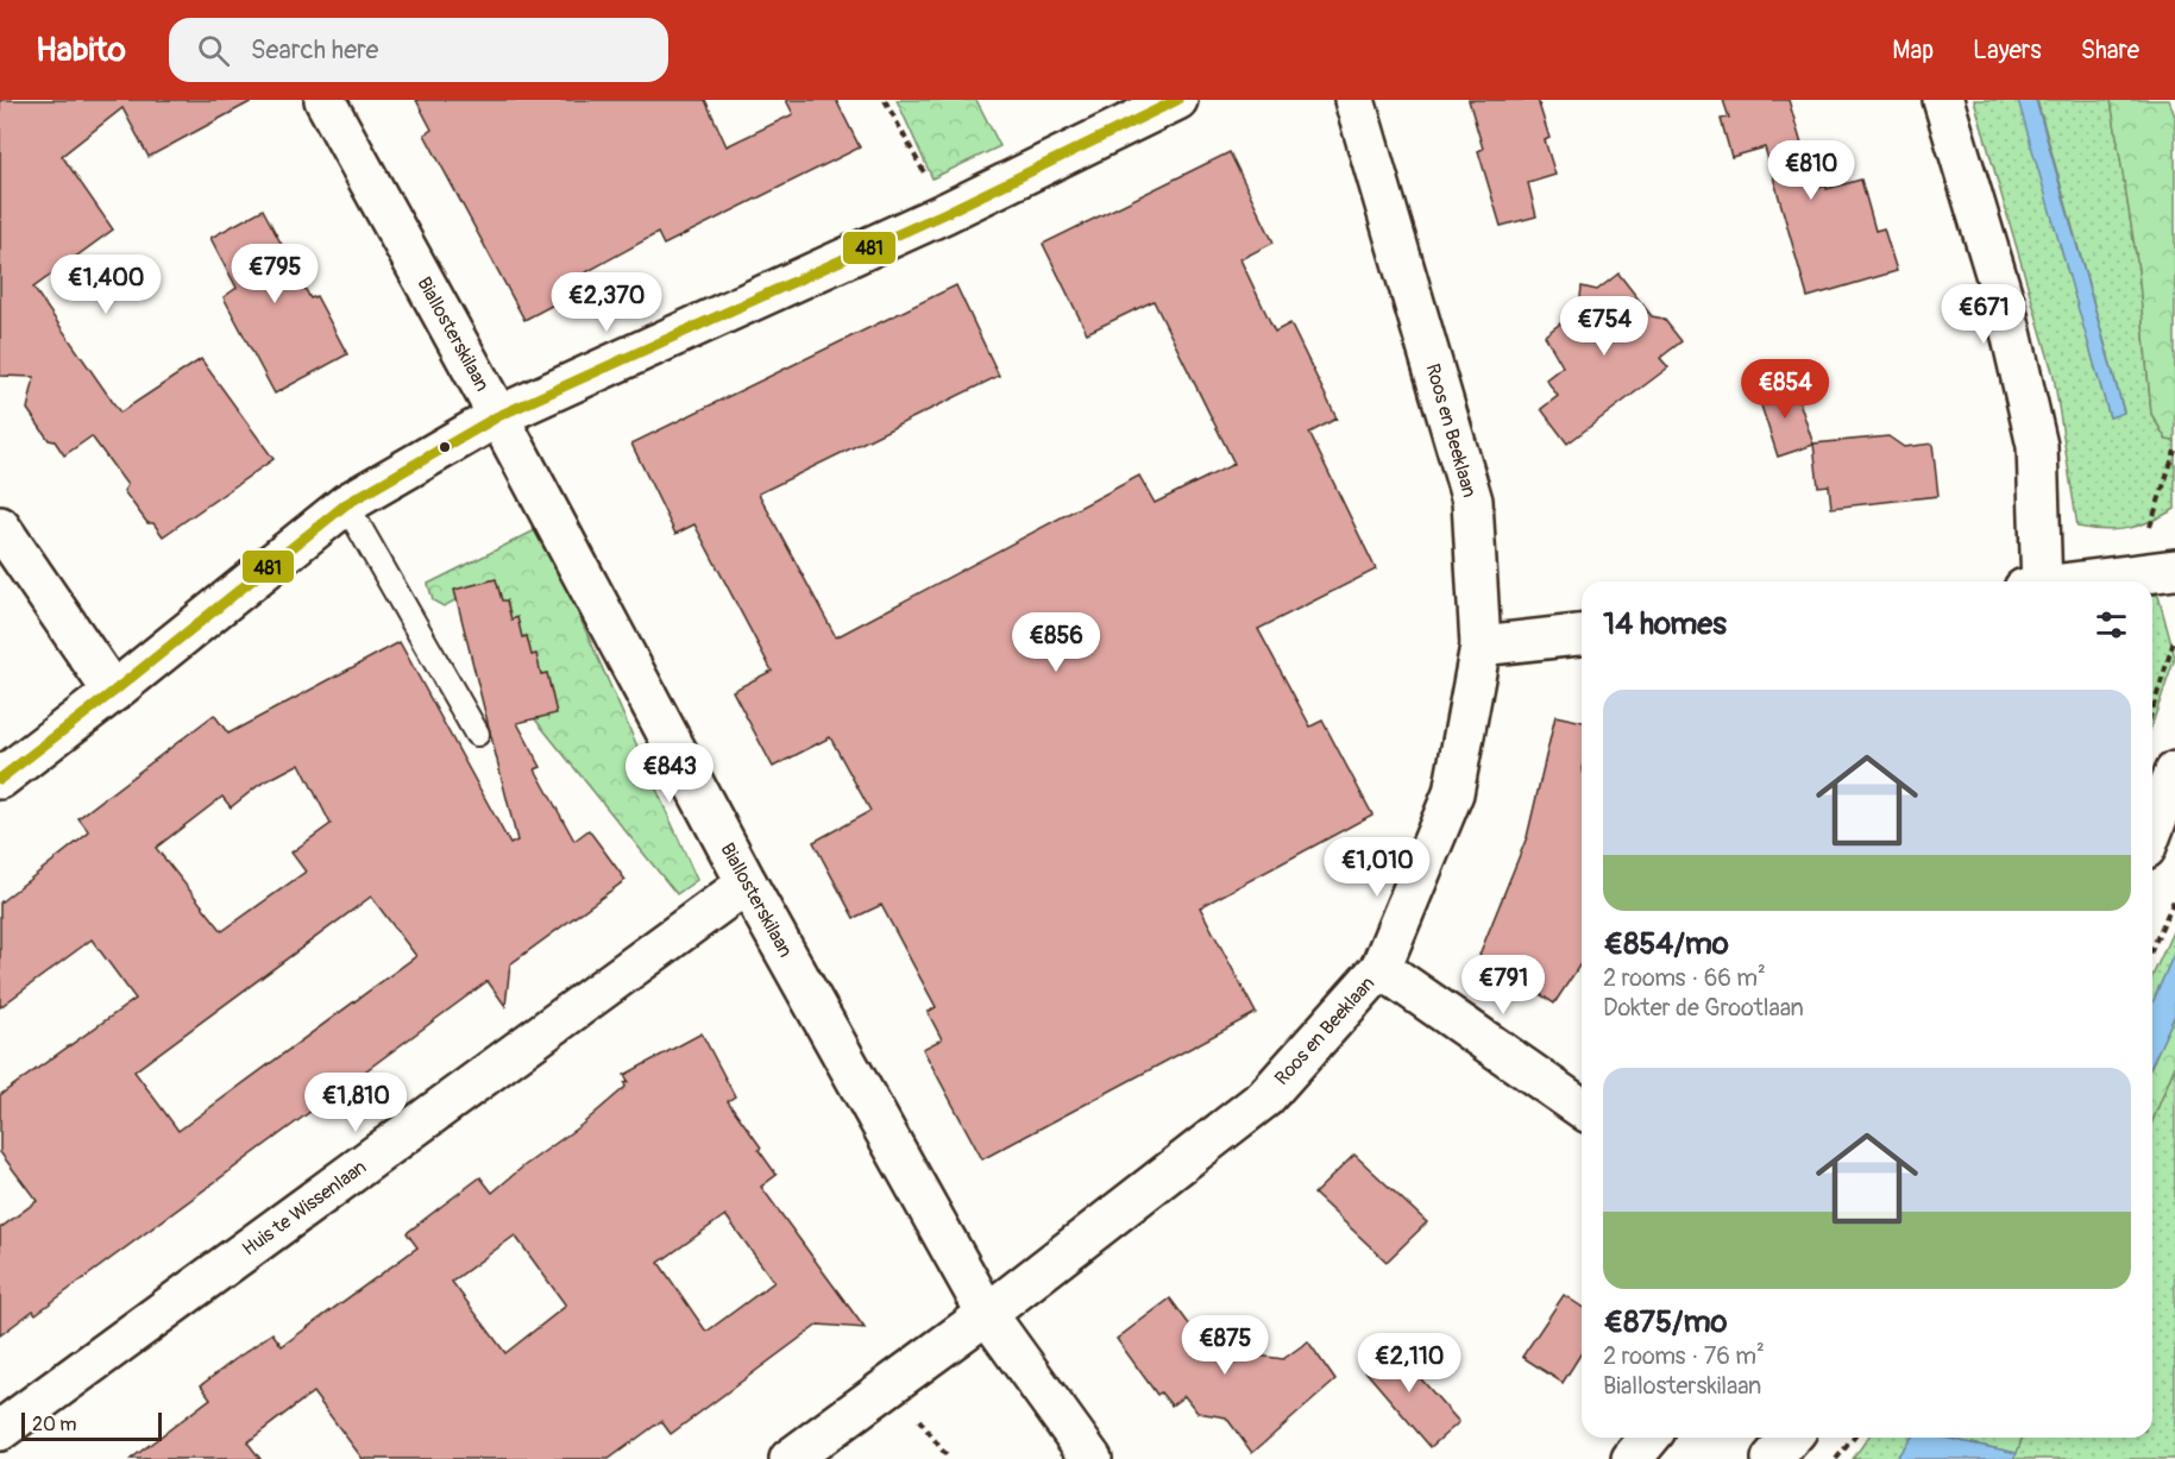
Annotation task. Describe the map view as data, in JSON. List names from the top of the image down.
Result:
{
  "streets": {
    "street": ["Biallosterskilaan", "Roos en Beeklaan", "Huis te Wissenlaan"]
  },
  "crossings": [
    ["Biallosterskilaan", "Roos en Beeklaan"],
    ["Biallosterskilaan", "Huis te Wissenlaan"]
  ],
  "lines": ["transit line 481"],
  "scale_bar": "20 m",
  "page": {
    "header": "Habito",
    "search": "Search here",
    "nav": ["Map", "Layers", "Share"],
    "price": [
      "€810",
      "€795",
      "€1,400",
      "€2,370",
      "€671",
      "€754",
      "€854",
      "€856",
      "€843",
      "€1,010",
      "€791",
      "€1,810",
      "€875",
      "€2,110"
    ],
    "heading": "14 homes",
    "list": [
      {
        "name": "€854/mo",
        "note": "2 rooms · 66 m² · Dokter de Grootlaan"
      },
      {
        "name": "€875/mo",
        "note": "2 rooms · 76 m² · Biallosterskilaan"
      }
    ],
    "scale": "20 m"
  }
}
